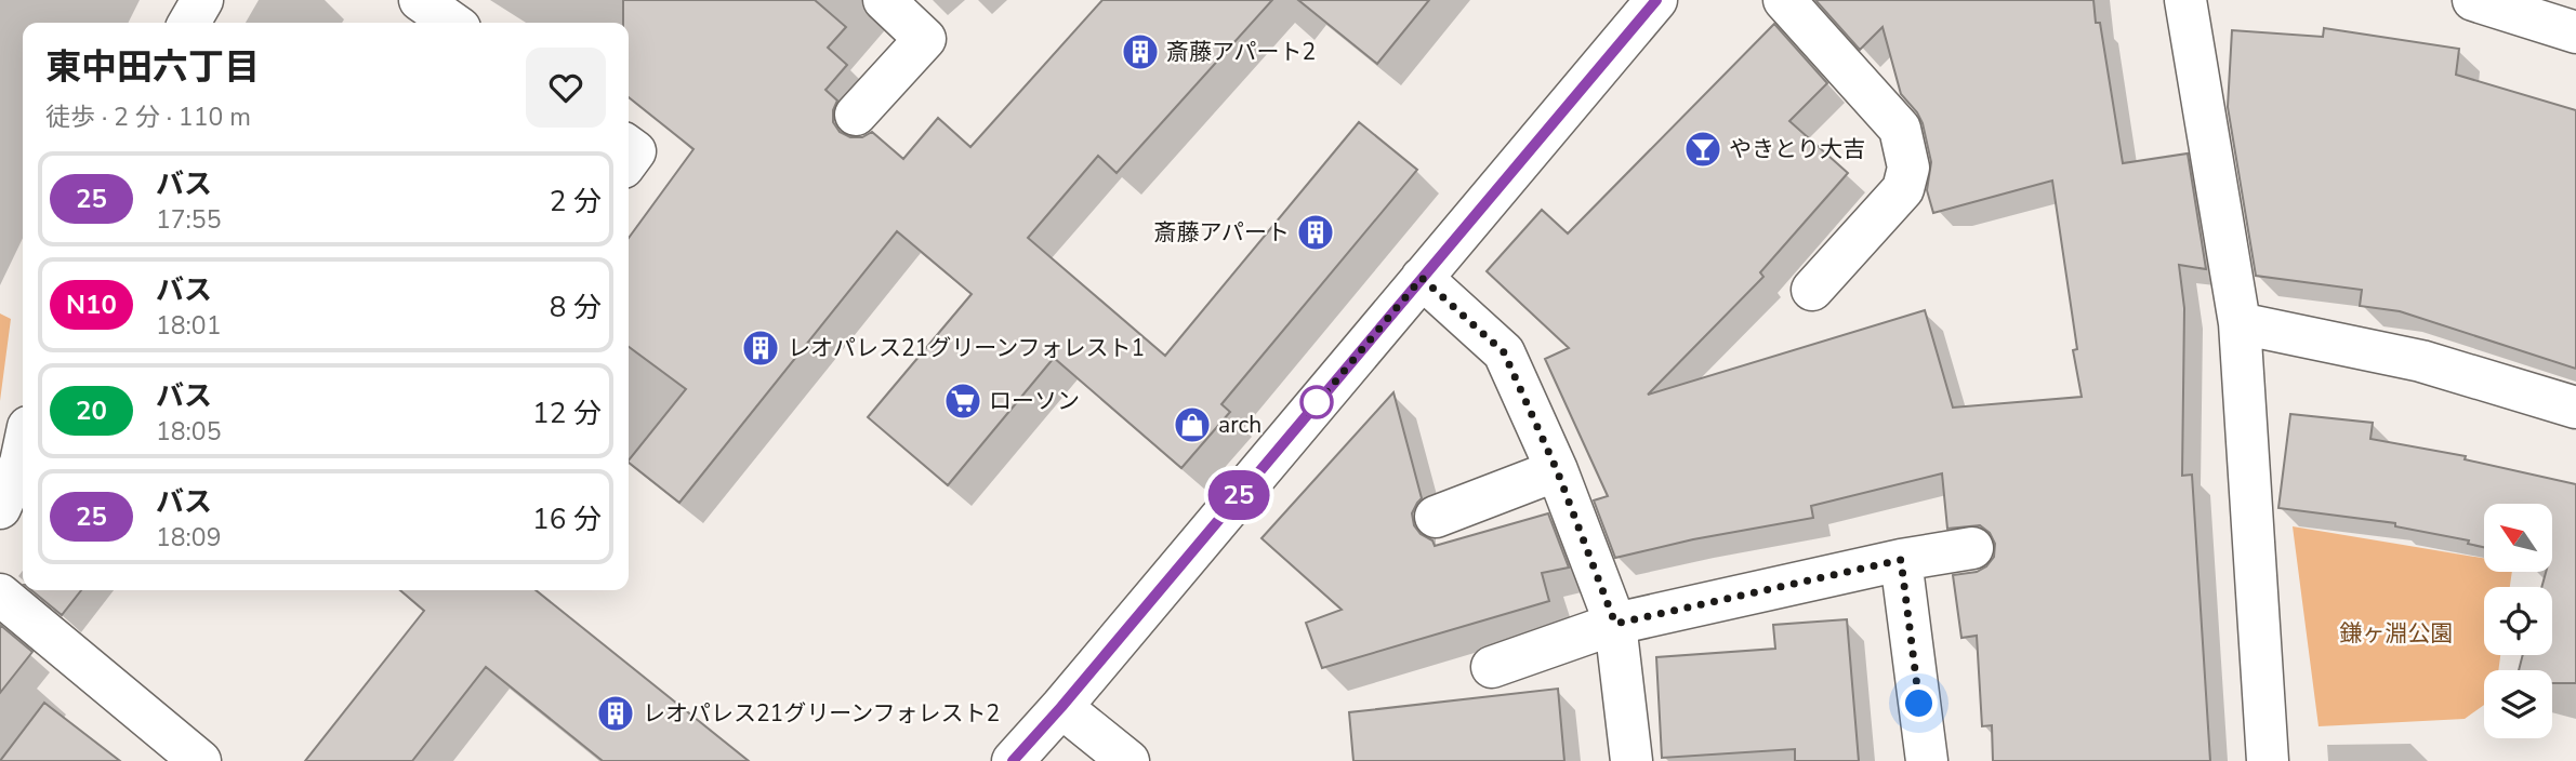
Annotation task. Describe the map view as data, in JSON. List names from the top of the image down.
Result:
{
  "parks": ["鎌ヶ淵公園"],
  "places": {
    "building": [
      "斎藤アパート2",
      "斎藤アパート",
      "レオパレス21グリーンフォレスト1",
      "レオパレス21グリーンフォレスト2"
    ],
    "bar": ["やきとり大吉"],
    "supermarket": ["ローソン"],
    "shop": ["arch"]
  },
  "lines": ["bus line 25"],
  "north": "top left",
  "page": {
    "on_map": "25",
    "heading": ["東中田六丁目", "徒歩 · 2 分 · 110 m"],
    "list": [
      {
        "mark": "25",
        "name": "バス",
        "note": "17:55",
        "value": "2 分"
      },
      {
        "mark": "N10",
        "name": "バス",
        "note": "18:01",
        "value": "8 分"
      },
      {
        "mark": "20",
        "name": "バス",
        "note": "18:05",
        "value": "12 分"
      },
      {
        "mark": "25",
        "name": "バス",
        "note": "18:09",
        "value": "16 分"
      }
    ]
  }
}
